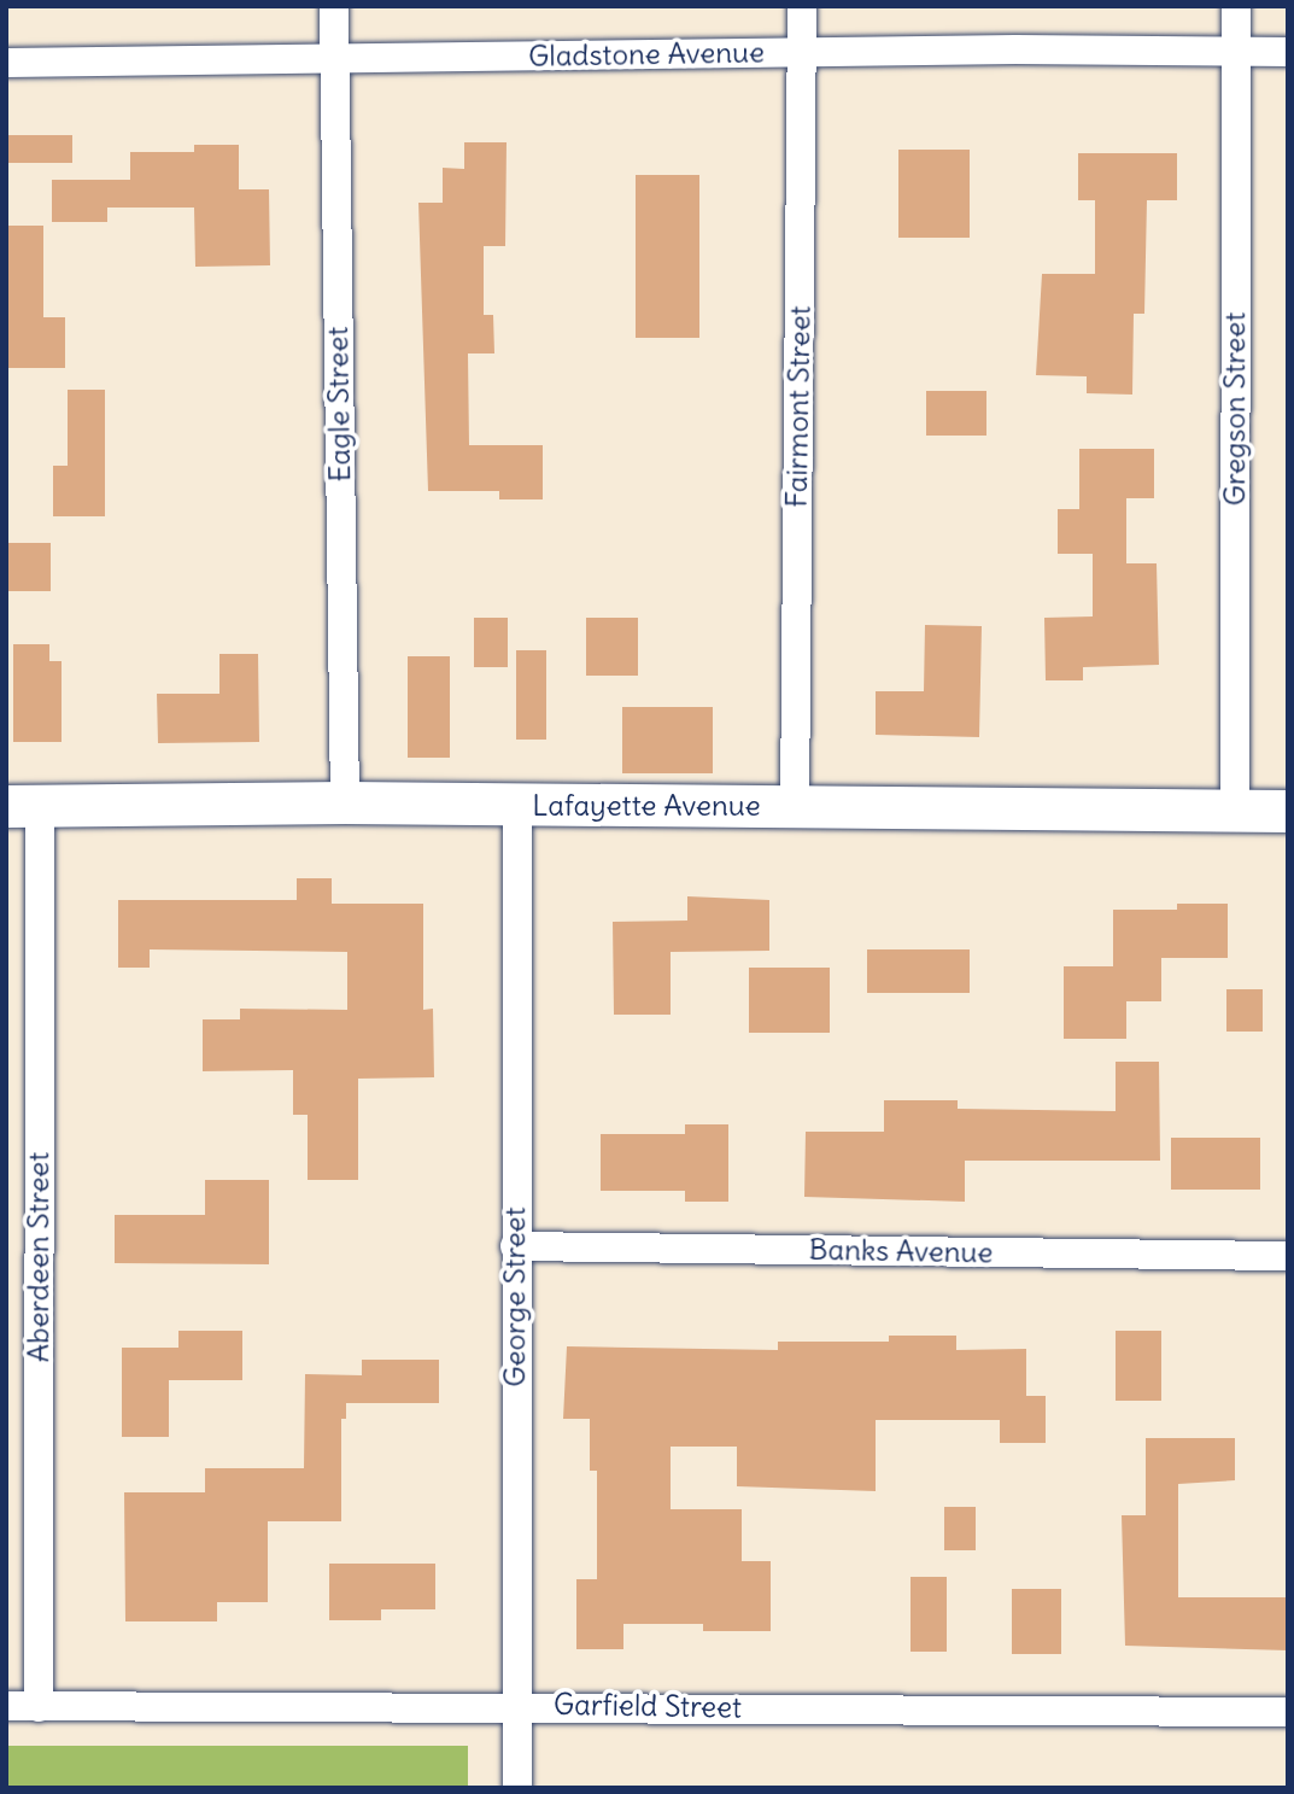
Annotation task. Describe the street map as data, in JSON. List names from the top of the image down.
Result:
{
  "streets": {
    "street": [
      "Gladstone Avenue",
      "Eagle Street",
      "Fairmont Street",
      "Gregson Street",
      "Lafayette Avenue",
      "Banks Avenue",
      "Aberdeen Street",
      "George Street",
      "Garfield Street"
    ]
  },
  "crossings": [
    ["Gladstone Avenue", "Eagle Street"],
    ["Gladstone Avenue", "Fairmont Street"],
    ["Gladstone Avenue", "Gregson Street"],
    ["Eagle Street", "Lafayette Avenue"],
    ["Fairmont Street", "Lafayette Avenue"],
    ["Gregson Street", "Lafayette Avenue"],
    ["Lafayette Avenue", "Aberdeen Street"],
    ["Lafayette Avenue", "George Street"],
    ["Banks Avenue", "George Street"],
    ["Aberdeen Street", "Garfield Street"],
    ["George Street", "Garfield Street"]
  ]
}
